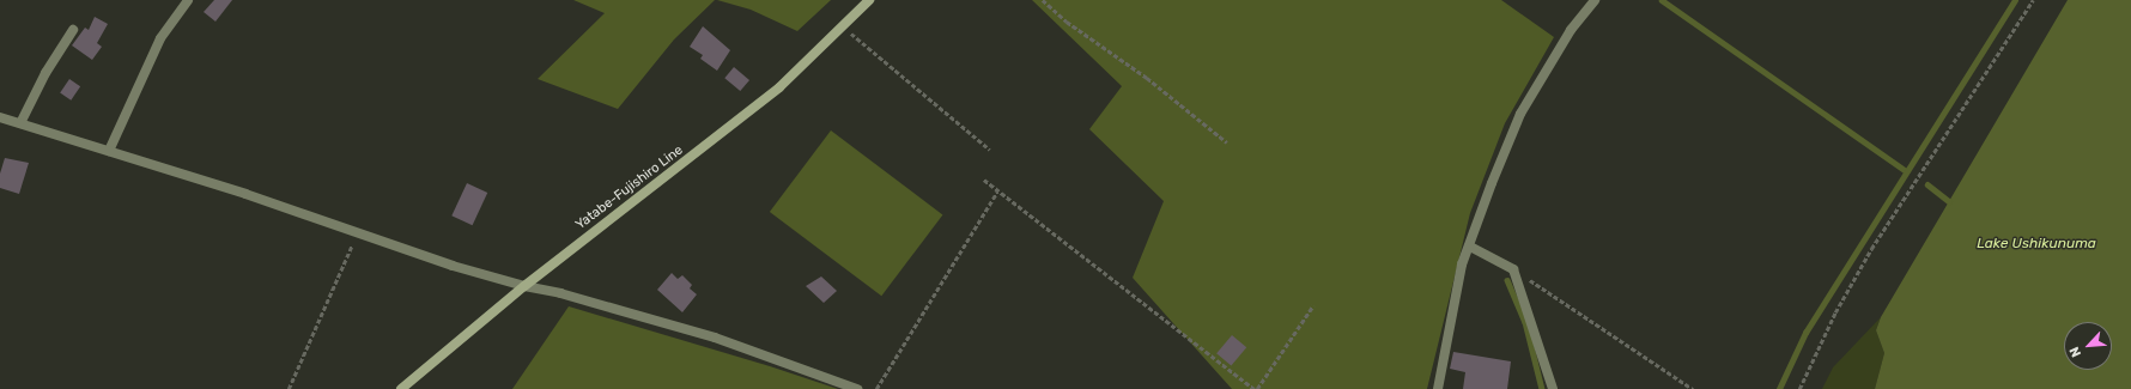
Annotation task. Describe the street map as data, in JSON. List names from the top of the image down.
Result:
{
  "streets": {
    "main road": ["Yatabe-Fujishiro Line"]
  },
  "water": ["Lake Ushikunuma"],
  "north": "bottom left"
}
